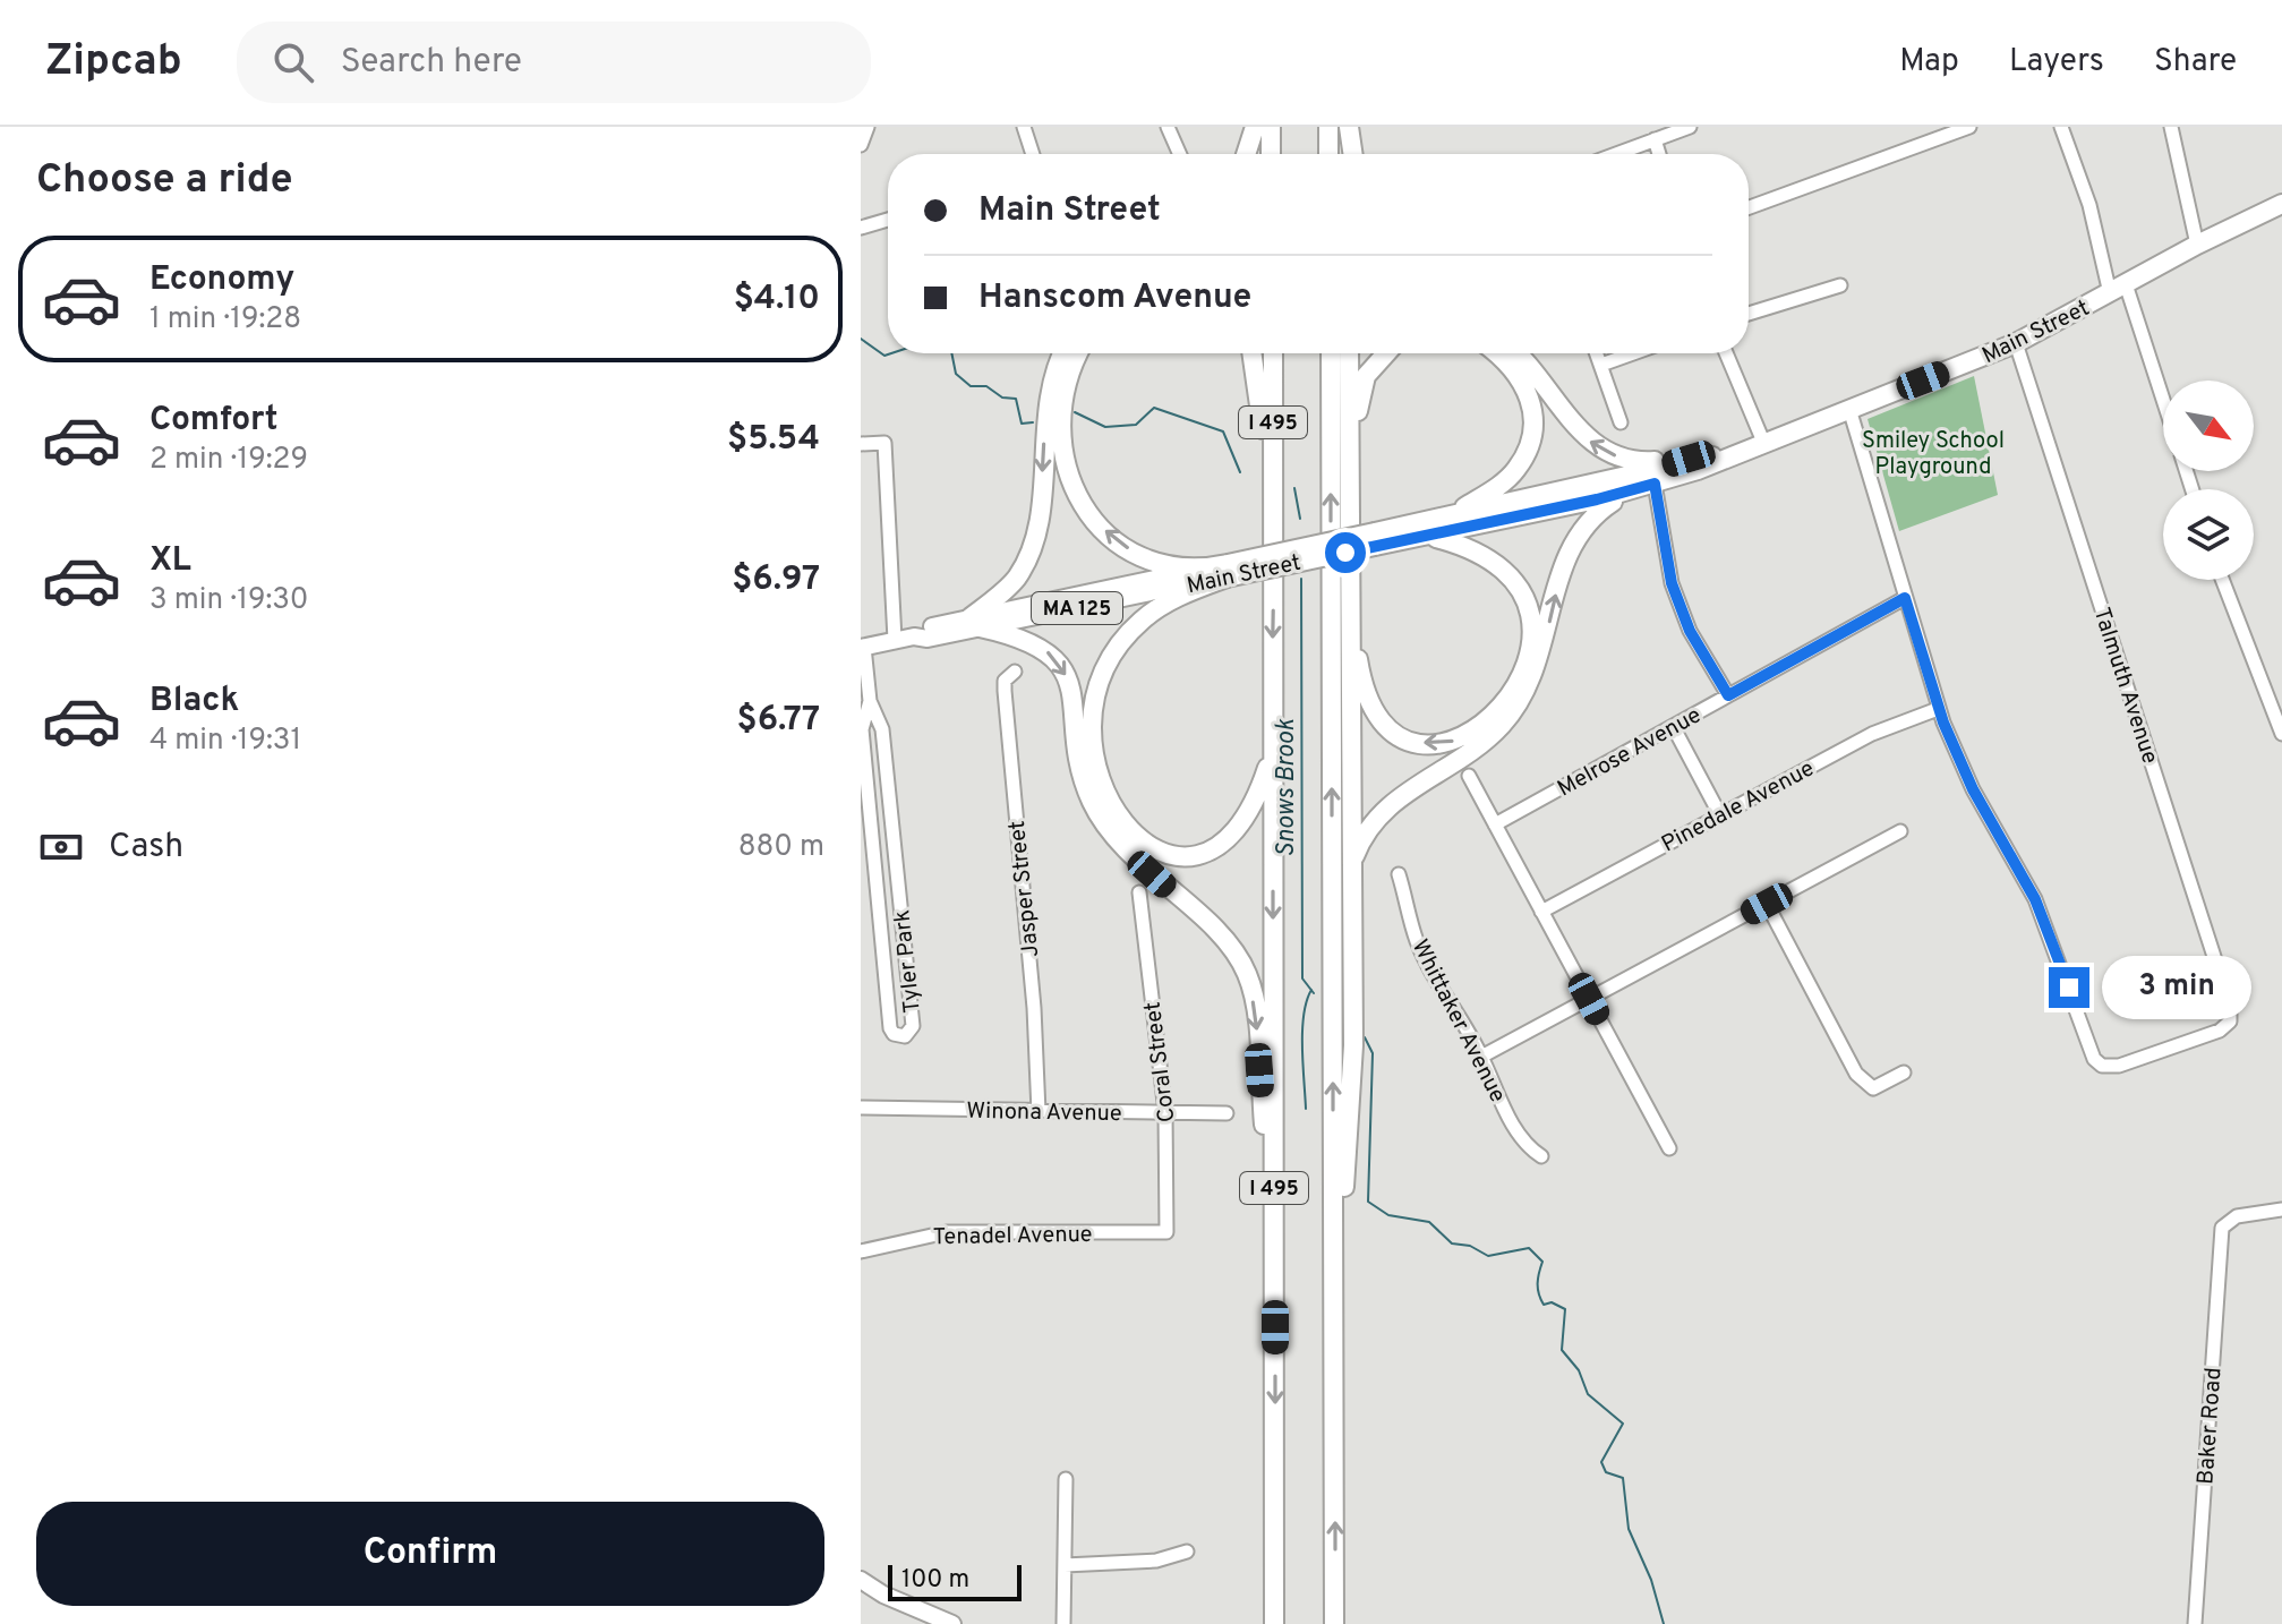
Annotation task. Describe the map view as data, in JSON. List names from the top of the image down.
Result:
{
  "streets": {
    "highway": ["Main Street", "I 495", "MA 125"],
    "street": [
      "Talmuth Avenue",
      "Melrose Avenue",
      "Pinedale Avenue",
      "Jasper Street",
      "Tyler Park",
      "Whittaker Avenue",
      "Coral Street",
      "Winona Avenue",
      "Tenadel Avenue",
      "Baker Road"
    ]
  },
  "crossings": [
    ["Main Street", "Talmuth Avenue"],
    ["Main Street", "Tyler Park"],
    ["Talmuth Avenue", "Pinedale Avenue"],
    ["Jasper Street", "Winona Avenue"],
    ["Coral Street", "Winona Avenue"],
    ["Coral Street", "Tenadel Avenue"]
  ],
  "water": ["Snows Brook"],
  "parks": ["Smiley School Playground"],
  "scale_bar": "100 m",
  "north": "bottom right",
  "page": {
    "header": "Zipcab",
    "search": "Search here",
    "nav": ["Map", "Layers", "Share"],
    "heading": "Choose a ride",
    "banner": ["Main Street", "Hanscom Avenue"],
    "list": [
      {
        "name": "Economy",
        "note": "1 min · 19:28",
        "value": "$4.10"
      },
      {
        "name": "Comfort",
        "note": "2 min · 19:29",
        "value": "$5.54"
      },
      {
        "name": "XL",
        "note": "3 min · 19:30",
        "value": "$6.97"
      },
      {
        "name": "Black",
        "note": "4 min · 19:31",
        "value": "$6.77"
      }
    ],
    "pay": ["Cash", "880 m"],
    "bubble": "3 min",
    "buttons": "Confirm",
    "scale": "100 m"
  }
}
